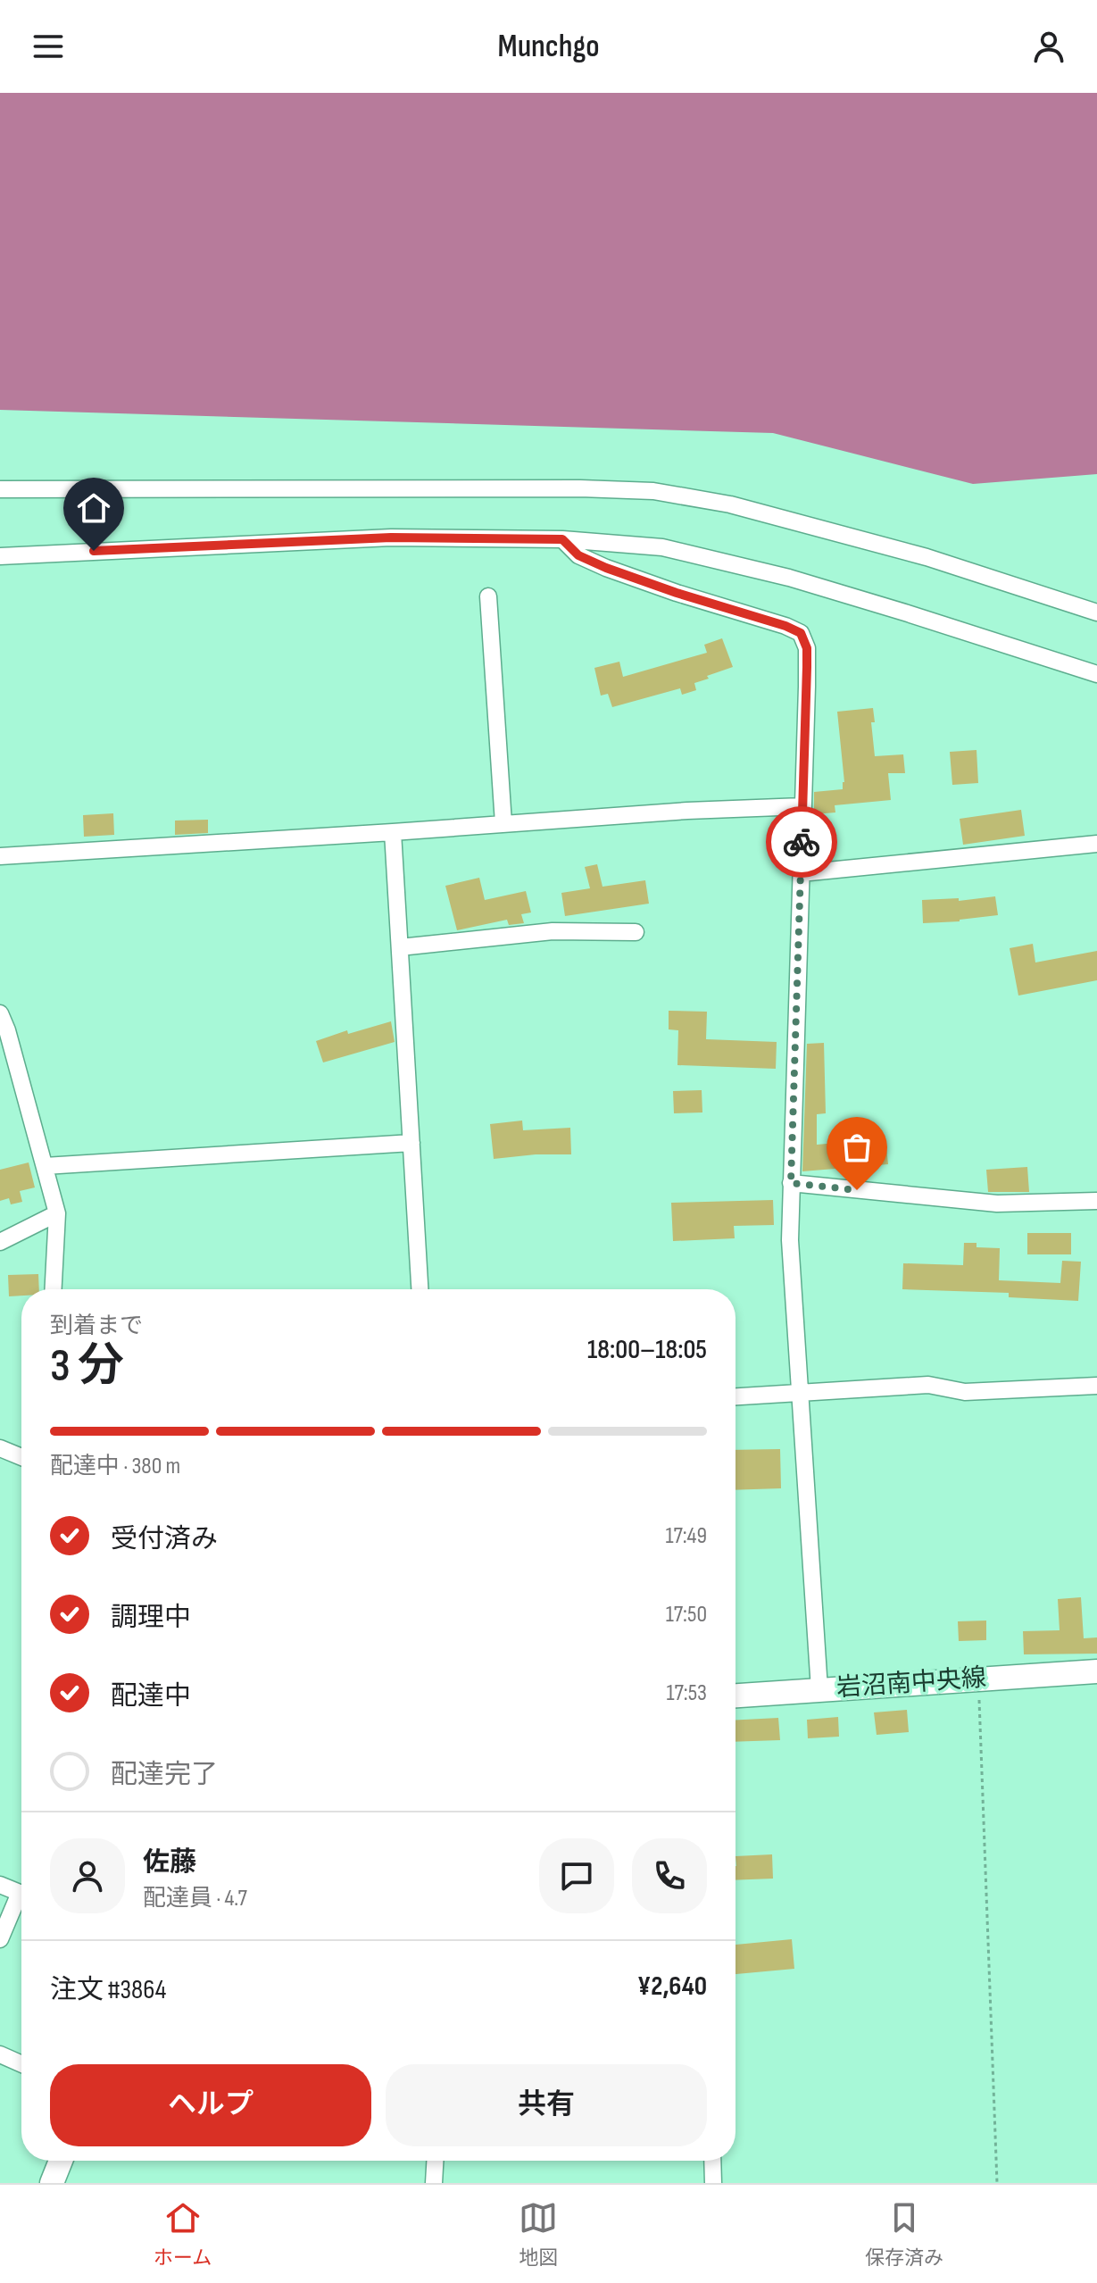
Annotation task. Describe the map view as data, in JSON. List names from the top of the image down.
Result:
{
  "streets": {
    "street": ["岩沼南中央線"]
  },
  "page": {
    "header": "Munchgo",
    "heading": ["3 分", "到着まで", "18:00–18:05"],
    "panel": [
      "佐藤",
      "配達員 · 4.7",
      "注文 #3864",
      "¥2,640"
    ],
    "bar": "配達中 · 380 m",
    "list": [
      ["受付済み", "17:49"],
      ["調理中", "17:50"],
      ["配達中", "17:53"],
      "配達完了"
    ],
    "buttons": ["ヘルプ", "共有"],
    "tabs": ["ホーム", "地図", "保存済み"]
  }
}
